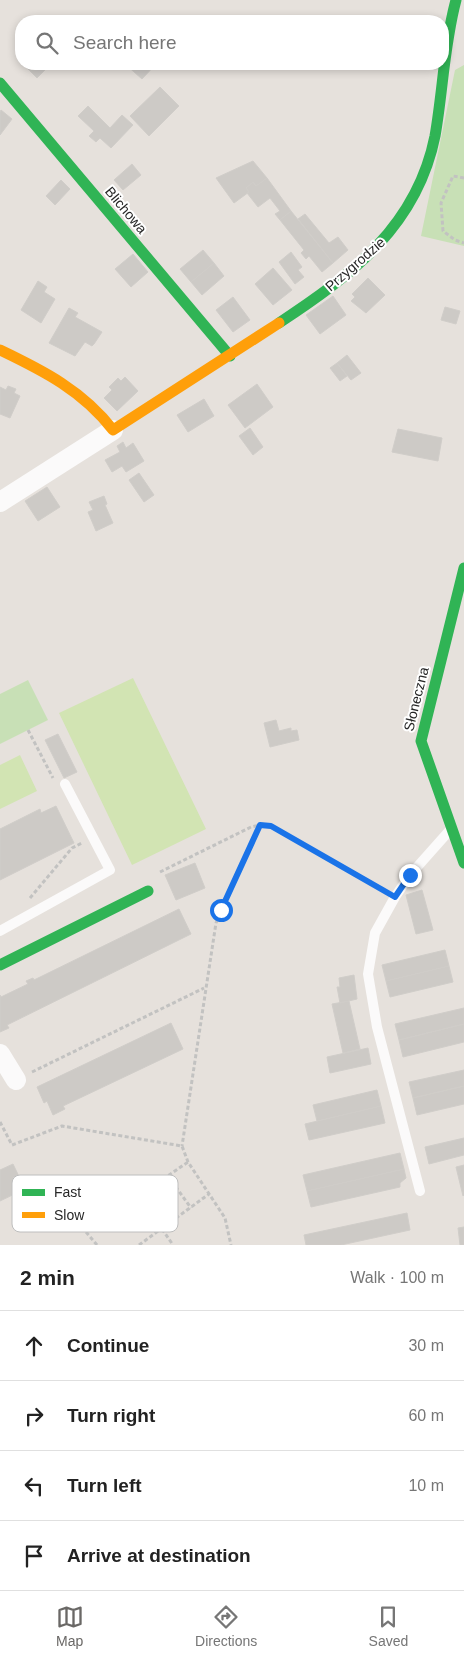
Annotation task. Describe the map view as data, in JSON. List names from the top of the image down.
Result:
{
  "streets": {
    "street": ["Blichowa", "Przygrodzie", "Słoneczna"]
  },
  "crossings": [
    ["Blichowa", "Przygrodzie"]
  ],
  "legend": ["Fast", "Slow"],
  "page": {
    "search": "Search here",
    "heading": ["2 min", "Walk · 100 m"],
    "list": [
      ["Continue", "30 m"],
      ["Turn right", "60 m"],
      ["Turn left", "10 m"],
      "Arrive at destination"
    ],
    "nav": ["Map", "Directions", "Saved"]
  }
}
